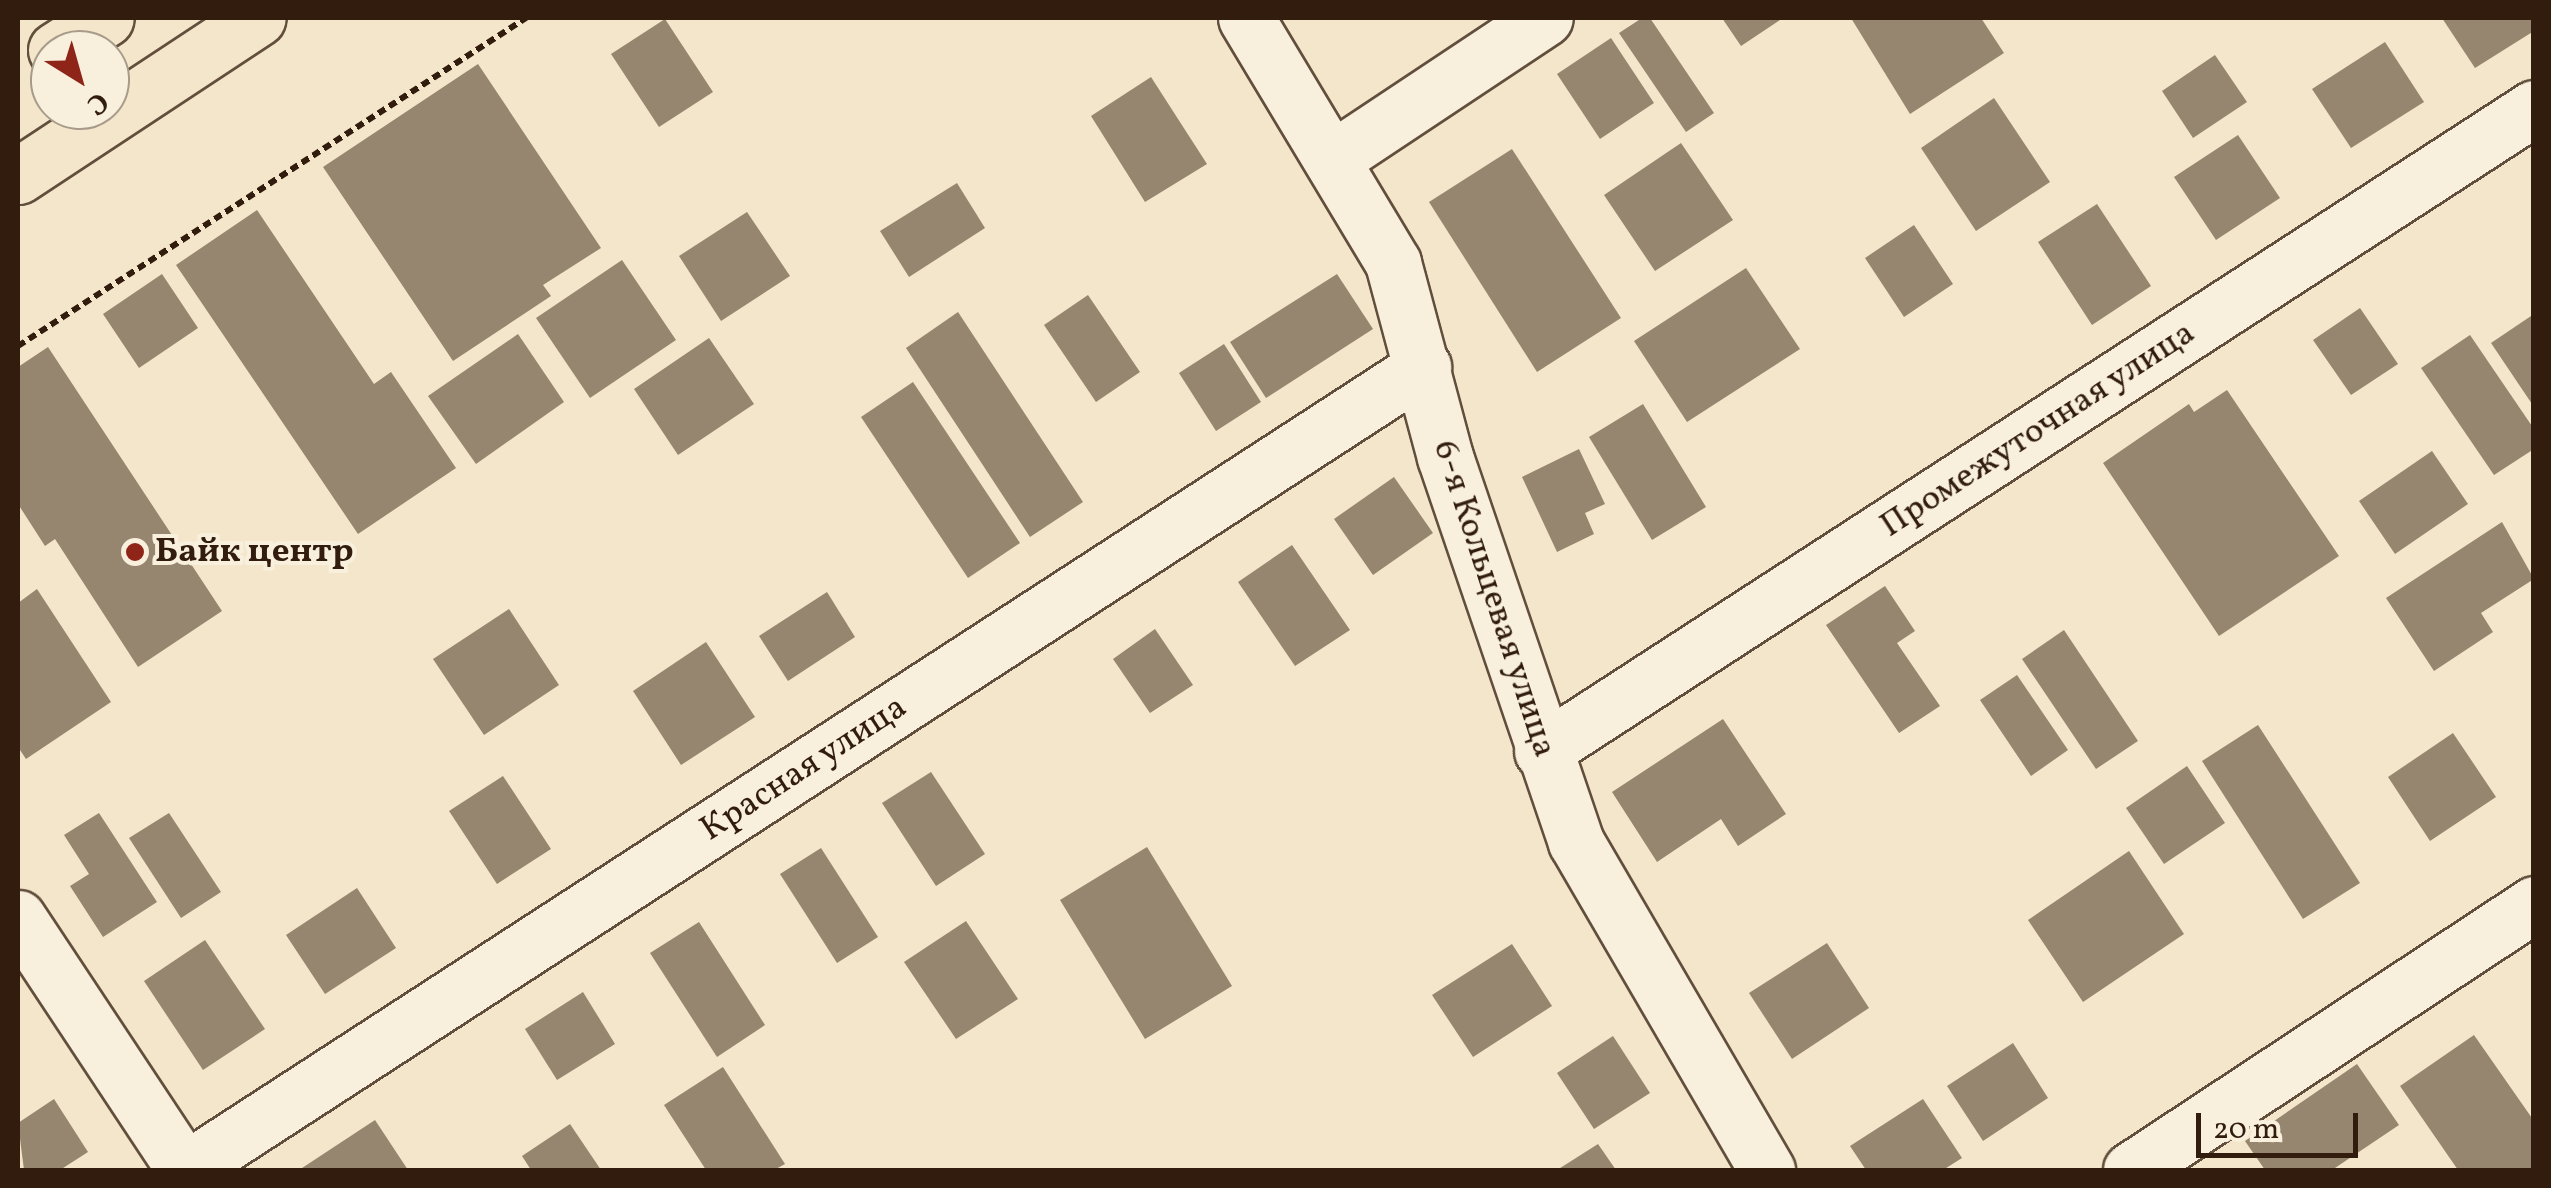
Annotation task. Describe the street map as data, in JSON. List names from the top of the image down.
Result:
{
  "streets": {
    "street": ["Промежуточная улица", "6-я Кольцевая улица", "Красная улица"]
  },
  "crossings": [
    ["Промежуточная улица", "6-я Кольцевая улица"],
    ["6-я Кольцевая улица", "Красная улица"]
  ],
  "places": ["Байк центр"],
  "scale_bar": "20 m",
  "north": "bottom right"
}
